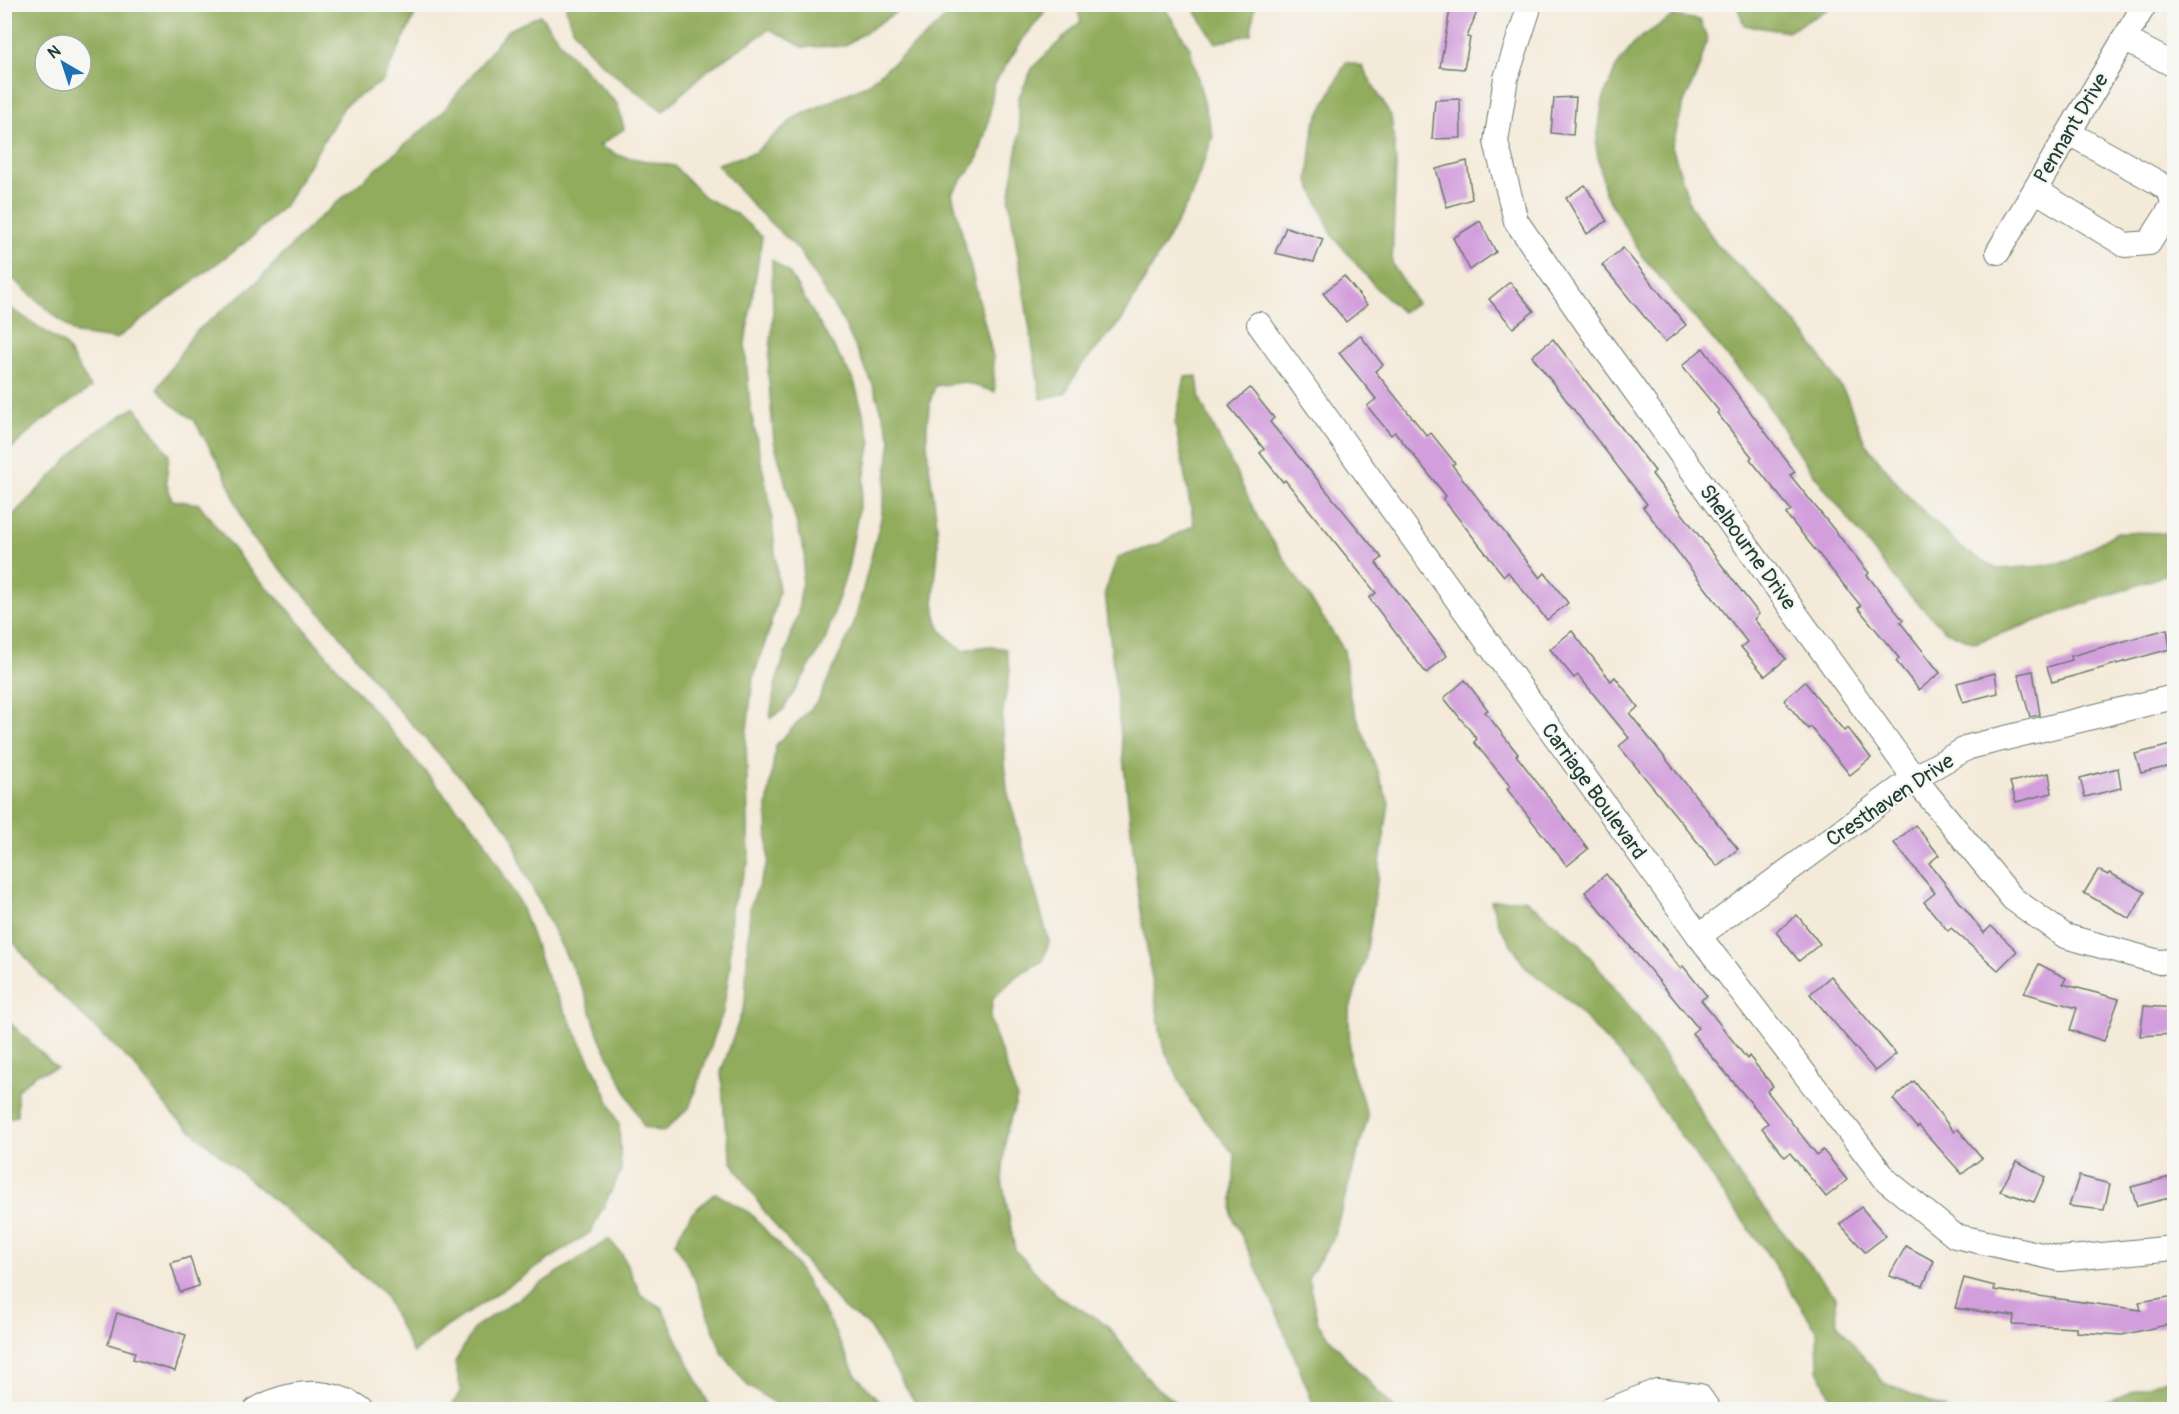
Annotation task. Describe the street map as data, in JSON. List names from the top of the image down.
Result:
{
  "streets": {
    "street": [
      "Pennant Drive",
      "Shelbourne Drive",
      "Carriage Boulevard",
      "Cresthaven Drive"
    ]
  },
  "crossings": [
    ["Shelbourne Drive", "Cresthaven Drive"],
    ["Carriage Boulevard", "Cresthaven Drive"]
  ],
  "north": "top left"
}
